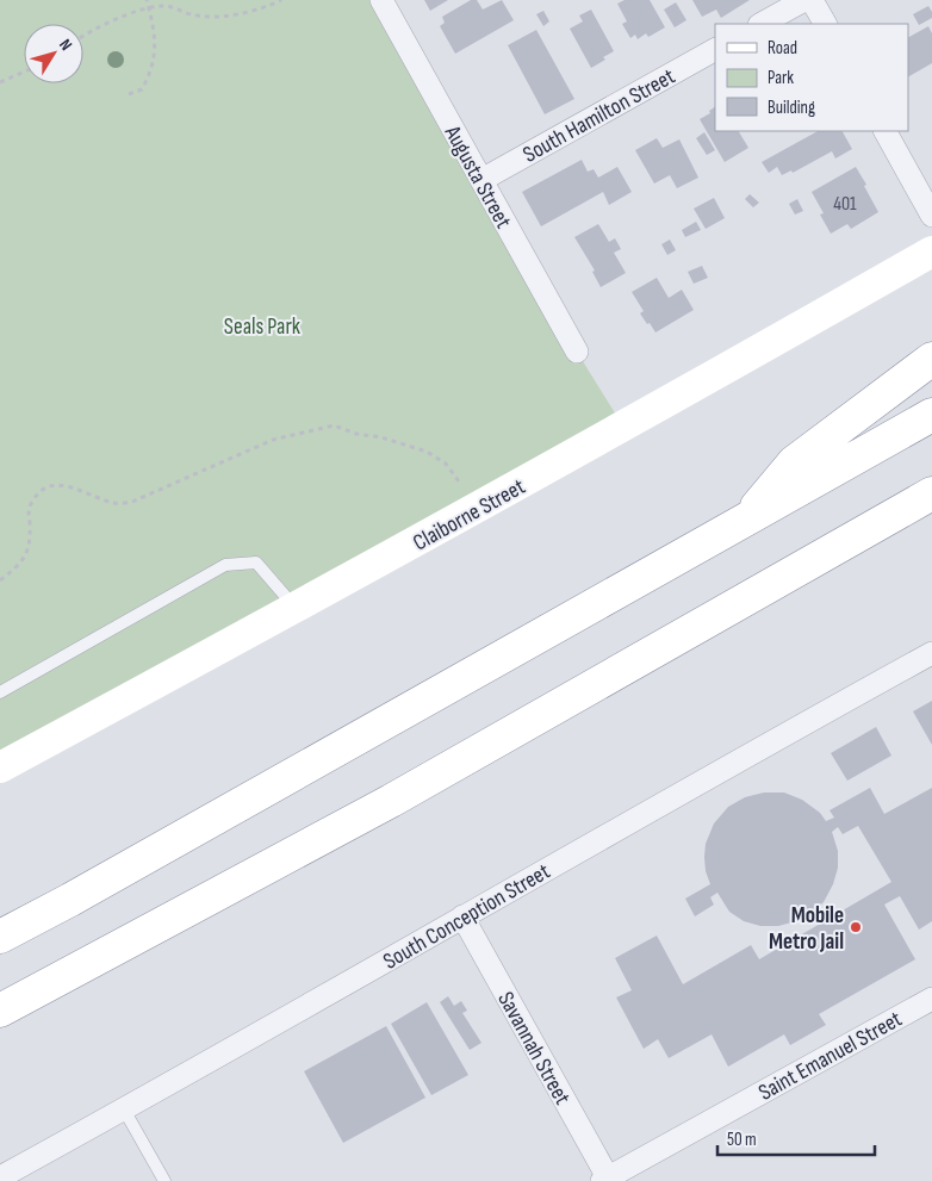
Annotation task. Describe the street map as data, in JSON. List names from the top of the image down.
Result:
{
  "streets": {
    "street": [
      "South Hamilton Street",
      "Augusta Street",
      "Claiborne Street",
      "South Conception Street",
      "Savannah Street",
      "Saint Emanuel Street"
    ]
  },
  "crossings": [
    ["South Hamilton Street", "Augusta Street"],
    ["South Conception Street", "Savannah Street"],
    ["Savannah Street", "Saint Emanuel Street"]
  ],
  "parks": ["Seals Park"],
  "places": ["Mobile Metro Jail"],
  "house_numbers": ["401"],
  "legend": ["Road", "Park", "Building"],
  "scale_bar": "50 m",
  "north": "top right"
}
